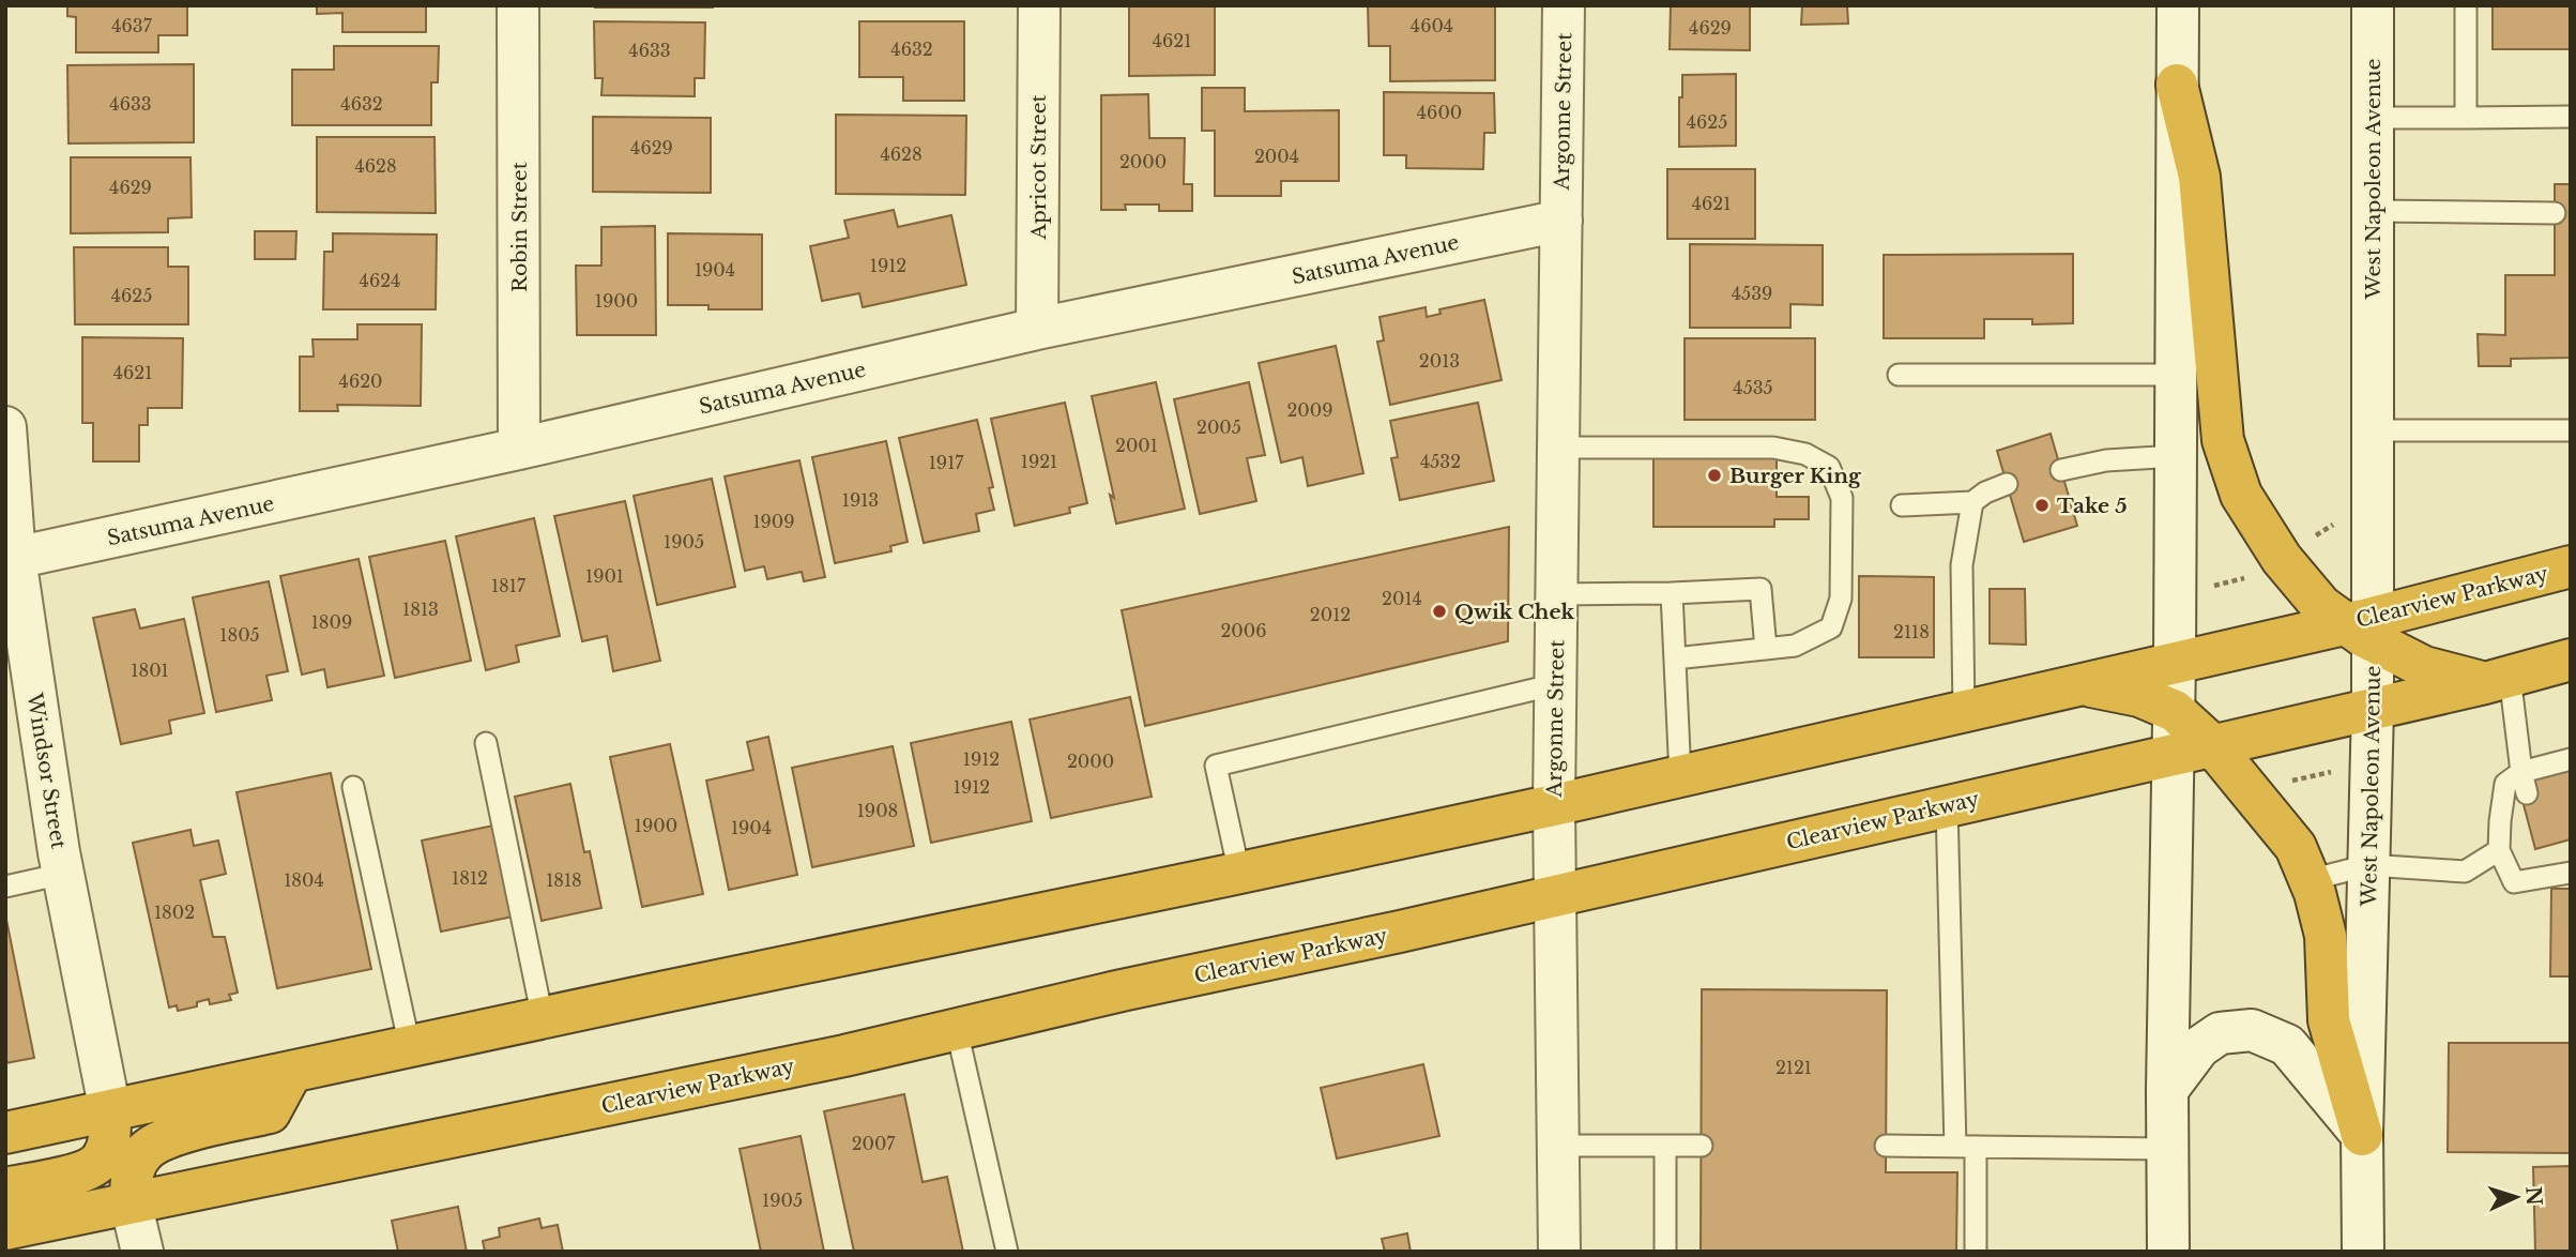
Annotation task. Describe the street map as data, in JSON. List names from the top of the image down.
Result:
{
  "streets": {
    "highway": ["Clearview Parkway"],
    "street": [
      "Argonne Street",
      "Apricot Street",
      "West Napoleon Avenue",
      "Robin Street",
      "Satsuma Avenue",
      "Windsor Street"
    ]
  },
  "crossings": [
    ["Argonne Street", "Satsuma Avenue"],
    ["Argonne Street", "Clearview Parkway"],
    ["Apricot Street", "Satsuma Avenue"],
    ["West Napoleon Avenue", "Clearview Parkway"],
    ["Robin Street", "Satsuma Avenue"],
    ["Satsuma Avenue", "Windsor Street"],
    ["Clearview Parkway", "Windsor Street"]
  ],
  "places": ["Burger King", "Take 5", "Qwik Chek"],
  "house_numbers": [
    "4637",
    "4604",
    "4629",
    "4621",
    "4632",
    "4633",
    "4633",
    "4632",
    "4600",
    "4625",
    "4629",
    "4628",
    "2004",
    "2000",
    "4628",
    "4629",
    "4621",
    "1912",
    "1904",
    "4624",
    "4539",
    "4625",
    "1900",
    "2013",
    "4621",
    "4620",
    "4535",
    "2009",
    "2005",
    "2001",
    "1921",
    "4532",
    "1917",
    "1913",
    "1909",
    "1905",
    "1901",
    "1817",
    "2014",
    "1813",
    "2012",
    "1809",
    "2006",
    "2118",
    "1805",
    "1801",
    "1912",
    "2000",
    "1912",
    "1908",
    "1900",
    "1904",
    "1812",
    "1804",
    "1818",
    "1802",
    "2121",
    "2007",
    "1905"
  ],
  "north": "right"
}
